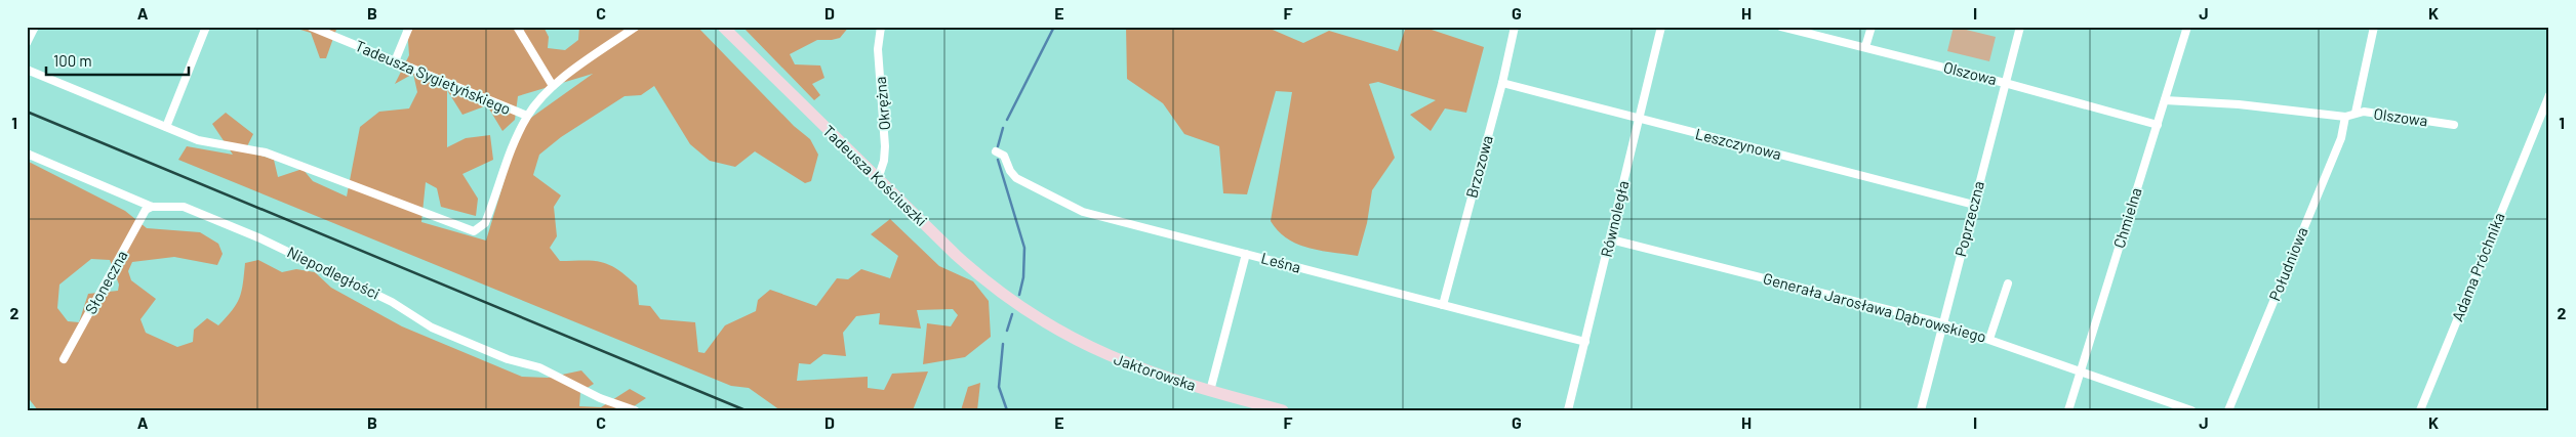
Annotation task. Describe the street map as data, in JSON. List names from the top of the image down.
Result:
{
  "streets": {
    "main road": ["Tadeusza Kościuszki", "Jaktorowska"],
    "street": [
      "Olszowa",
      "Tadeusza Sygietyńskiego",
      "Okrężna",
      "Leszczynowa",
      "Brzozowa",
      "Chmielna",
      "Równoległa",
      "Poprzeczna",
      "Leśna",
      "Południowa",
      "Adama Próchnika",
      "Niepodległości",
      "Słoneczna",
      "Generała Jarosława Dąbrowskiego"
    ]
  },
  "crossings": [
    ["Olszowa", "Chmielna"],
    ["Olszowa", "Poprzeczna"],
    ["Olszowa", "Południowa"],
    ["Okrężna", "Tadeusza Kościuszki"],
    ["Leszczynowa", "Brzozowa"],
    ["Leszczynowa", "Równoległa"],
    ["Leszczynowa", "Poprzeczna"],
    ["Brzozowa", "Leśna"],
    ["Tadeusza Kościuszki", "Jaktorowska"],
    ["Chmielna", "Generała Jarosława Dąbrowskiego"],
    ["Równoległa", "Leśna"],
    ["Równoległa", "Generała Jarosława Dąbrowskiego"],
    ["Poprzeczna", "Generała Jarosława Dąbrowskiego"],
    ["Niepodległości", "Słoneczna"]
  ],
  "scale_bar": "100 m",
  "grid": {
    "columns": [
      "A",
      "B",
      "C",
      "D",
      "E",
      "F",
      "G",
      "H",
      "I",
      "J",
      "K"
    ],
    "rows": ["1", "2"]
  }
}
